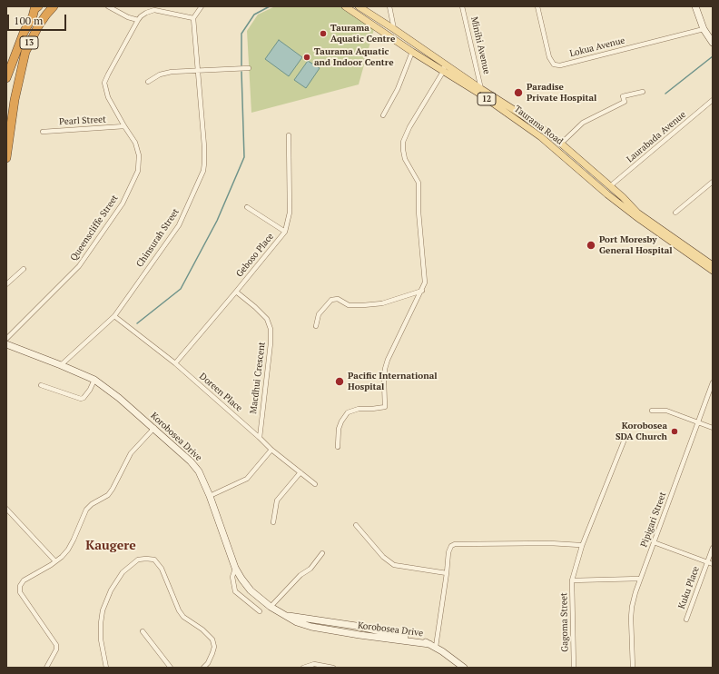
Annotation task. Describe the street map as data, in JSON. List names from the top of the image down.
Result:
{
  "streets": {
    "highway": ["13"],
    "main road": ["12", "Taurama Road", "Korobosea Drive"],
    "street": [
      "Minihi Avenue",
      "Lokua Avenue",
      "Pearl Street",
      "Laurabada Avenue",
      "Queenscliffe Street",
      "Chinsurah Street",
      "Geboso Place",
      "Macdhui Crescent",
      "Doreen Place",
      "Pipigari Street",
      "Kuku Place",
      "Gagoma Street"
    ]
  },
  "crossings": [
    ["Minihi Avenue", "Taurama Road"],
    ["Pearl Street", "Queenscliffe Street"],
    ["Taurama Road", "Laurabada Avenue"],
    ["Queenscliffe Street", "Chinsurah Street"],
    ["Chinsurah Street", "Doreen Place"],
    ["Chinsurah Street", "Korobosea Drive"],
    ["Geboso Place", "Macdhui Crescent"],
    ["Geboso Place", "Doreen Place"],
    ["Macdhui Crescent", "Doreen Place"],
    ["Pipigari Street", "Gagoma Street"]
  ],
  "districts": ["Kaugere"],
  "places": [
    "Taurama Aquatic Centre",
    "Taurama Aquatic and Indoor Centre",
    "Paradise Private Hospital",
    "Port Moresby General Hospital",
    "Pacific International Hospital",
    "Korobosea SDA Church"
  ],
  "scale_bar": "100 m"
}
